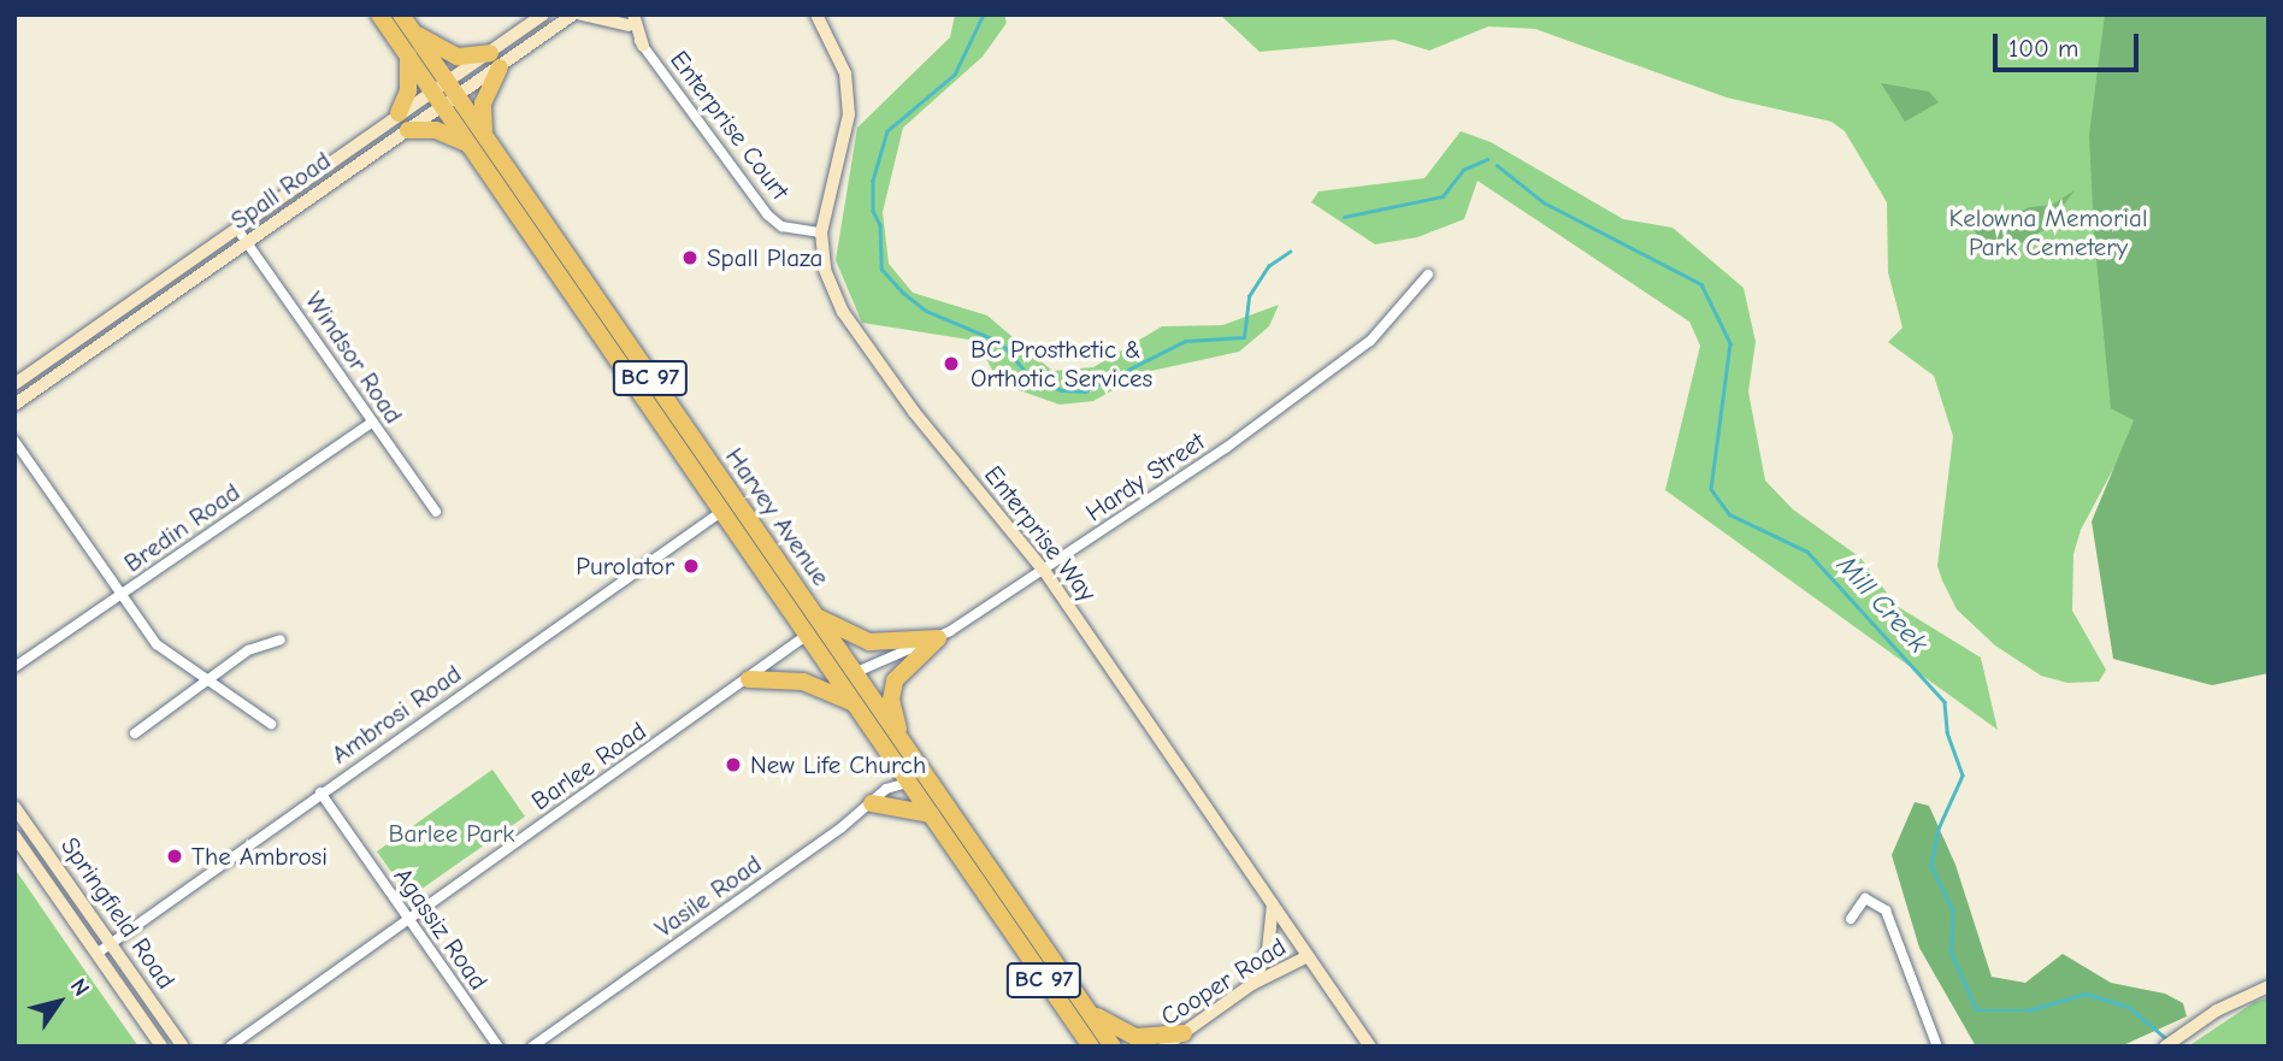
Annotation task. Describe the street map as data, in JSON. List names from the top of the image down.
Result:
{
  "streets": {
    "highway": ["BC 97", "Harvey Avenue"],
    "main road": [
      "Spall Road",
      "Enterprise Way",
      "Springfield Road",
      "Cooper Road"
    ],
    "street": [
      "Enterprise Court",
      "Windsor Road",
      "Hardy Street",
      "Bredin Road",
      "Ambrosi Road",
      "Barlee Road",
      "Vasile Road",
      "Agassiz Road"
    ]
  },
  "crossings": [
    ["Enterprise Court", "Enterprise Way"],
    ["Spall Road", "Windsor Road"],
    ["Spall Road", "Harvey Avenue"],
    ["Windsor Road", "Bredin Road"],
    ["Hardy Street", "Harvey Avenue"],
    ["Hardy Street", "Enterprise Way"],
    ["Harvey Avenue", "Ambrosi Road"],
    ["Harvey Avenue", "Barlee Road"],
    ["Harvey Avenue", "Vasile Road"],
    ["Enterprise Way", "Cooper Road"],
    ["Ambrosi Road", "Springfield Road"],
    ["Ambrosi Road", "Agassiz Road"],
    ["Barlee Road", "Agassiz Road"]
  ],
  "water": ["Mill Creek"],
  "parks": ["Kelowna Memorial Park Cemetery", "Barlee Park"],
  "places": [
    "Spall Plaza",
    "BC Prosthetic & Orthotic Services",
    "Purolator",
    "New Life Church",
    "The Ambrosi"
  ],
  "scale_bar": "100 m",
  "north": "top right"
}
